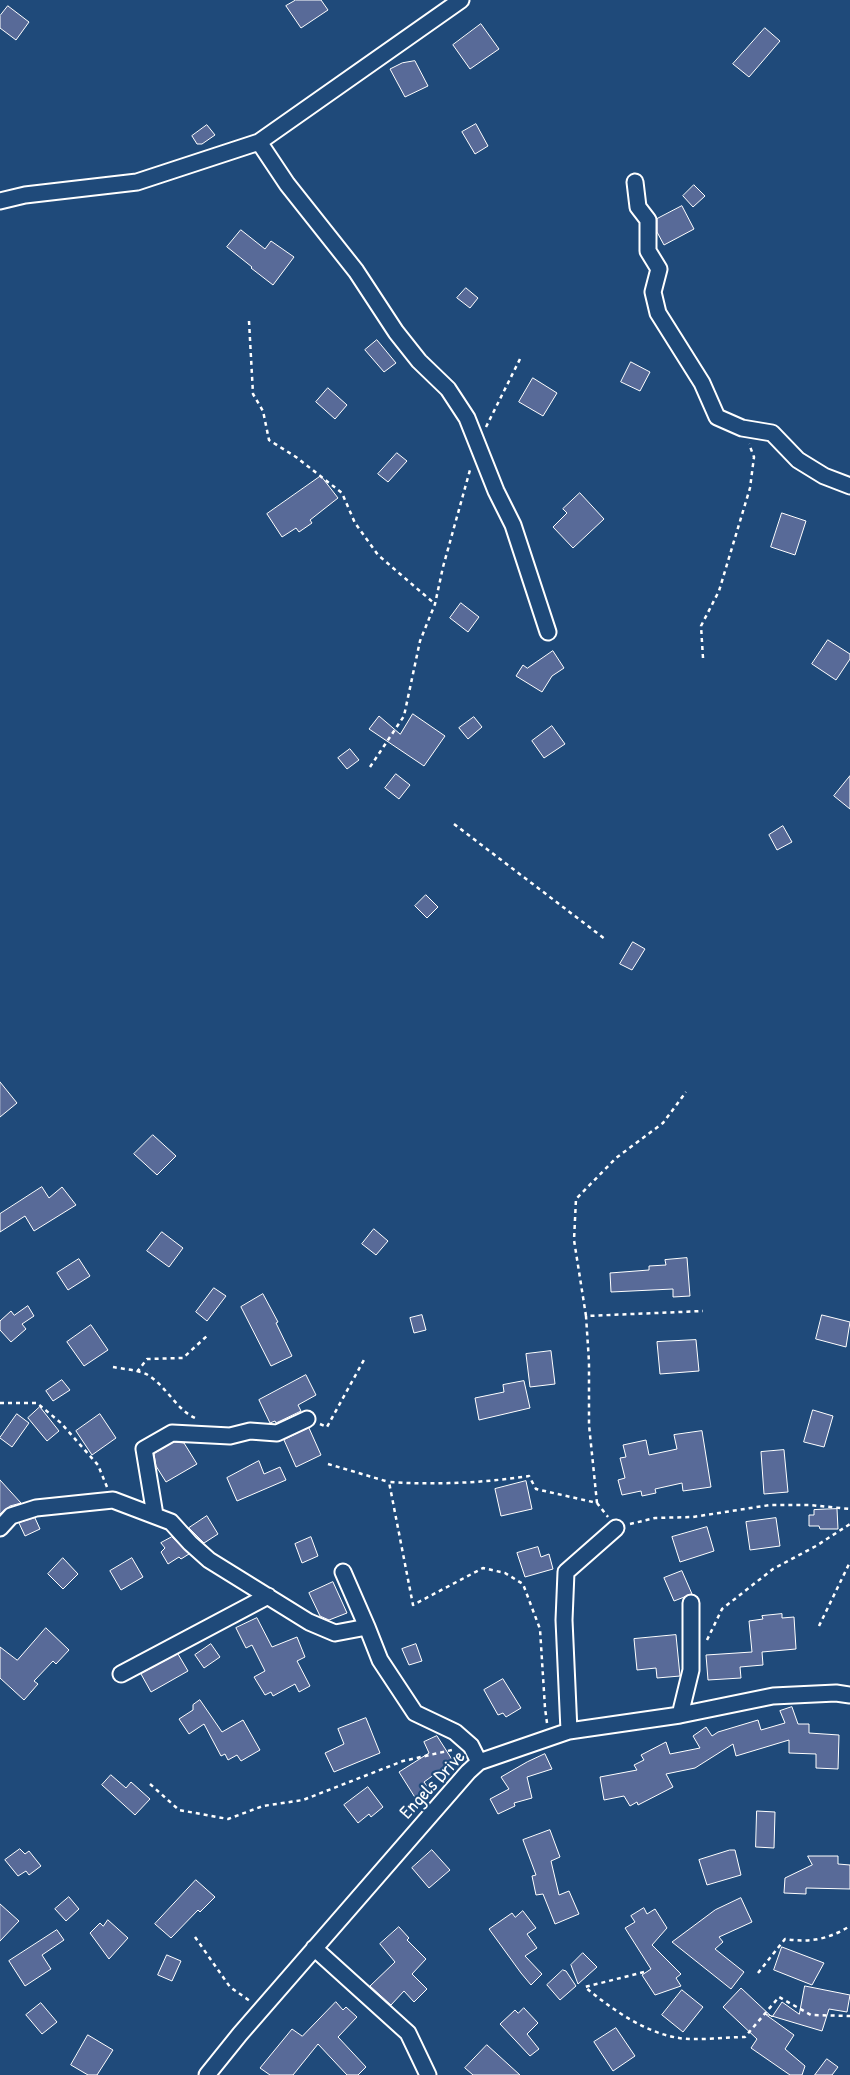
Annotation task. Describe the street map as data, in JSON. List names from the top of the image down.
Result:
{
  "streets": {
    "street": ["Engels Drive"]
  }
}
